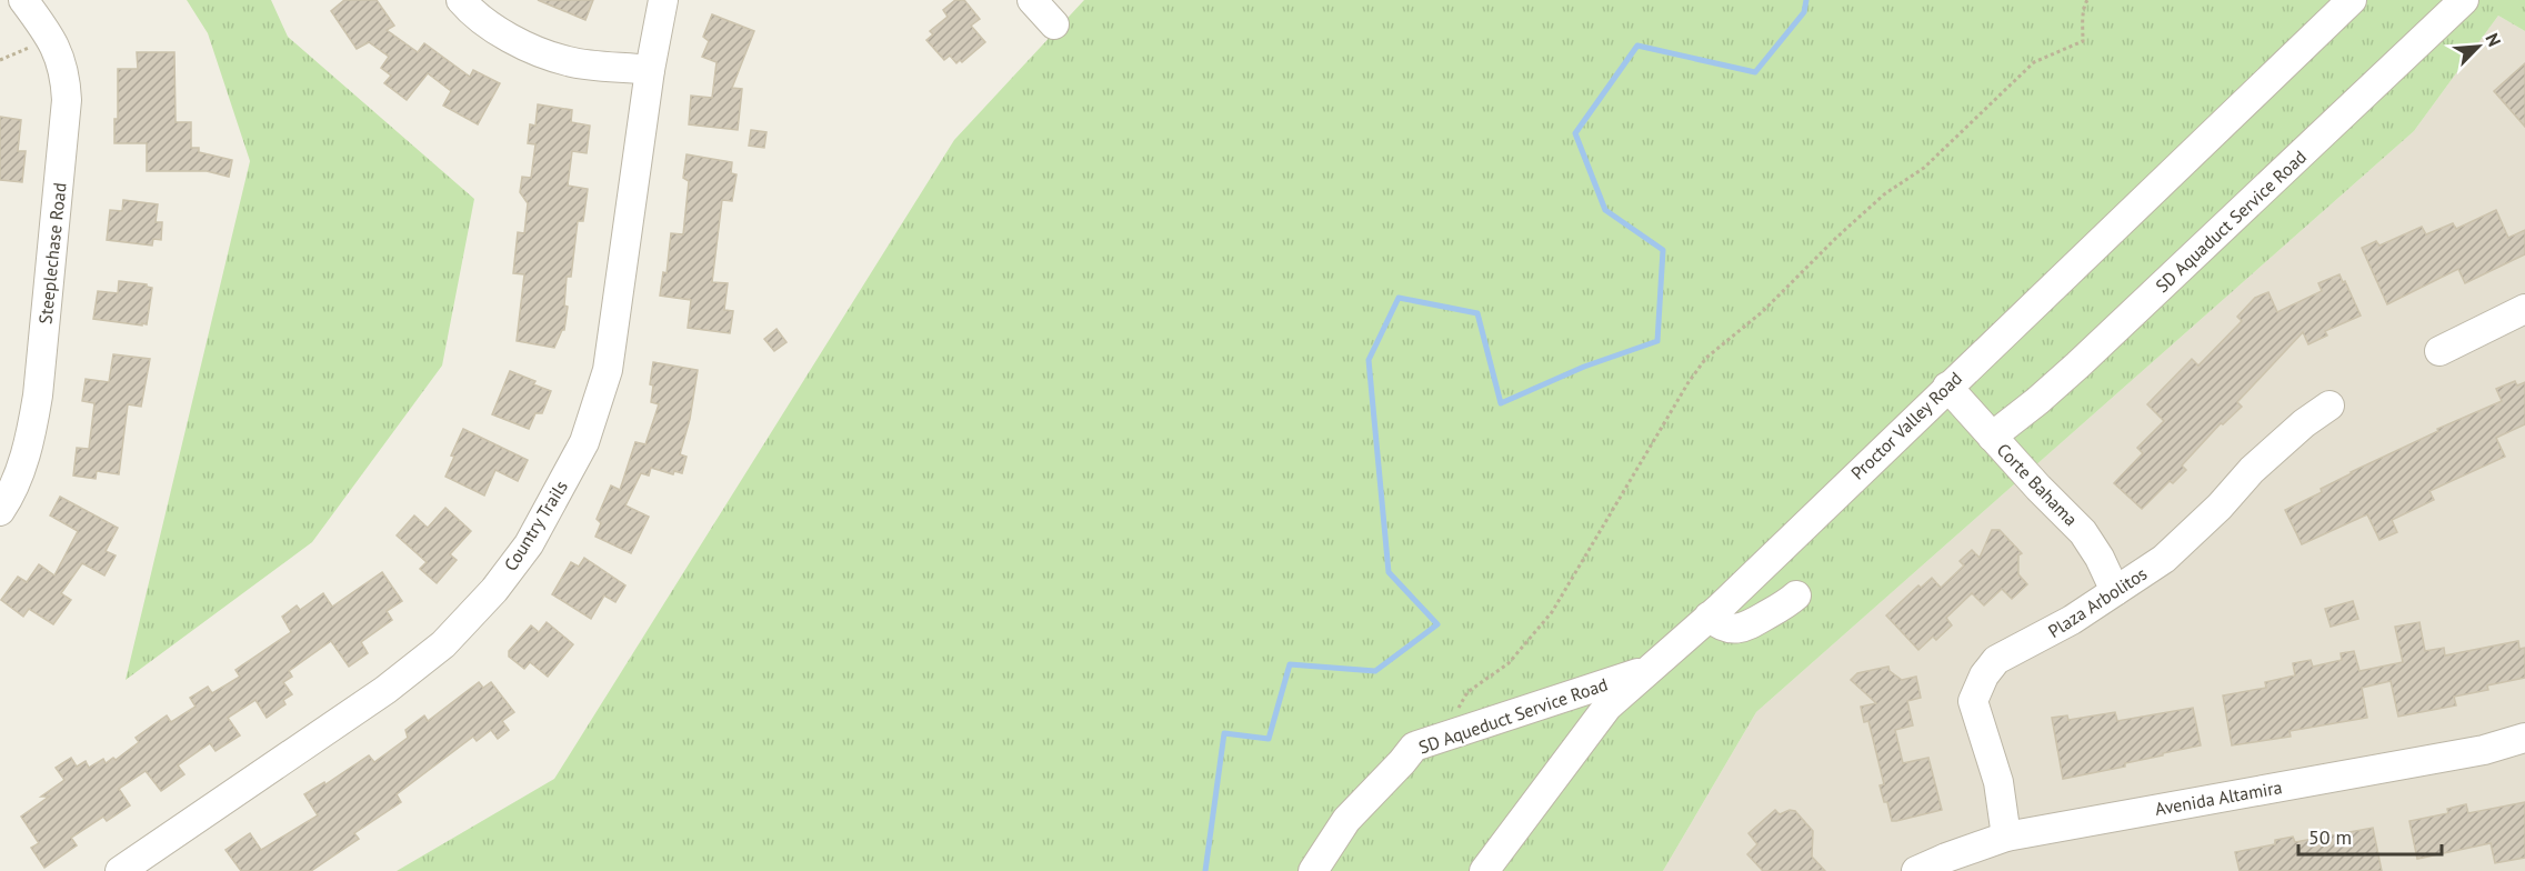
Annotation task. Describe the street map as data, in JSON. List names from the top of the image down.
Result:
{
  "streets": {
    "street": [
      "SD Aquaduct Service Road",
      "Steeplechase Road",
      "Proctor Valley Road",
      "Corte Bahama",
      "Country Trails",
      "Plaza Arbolitos",
      "SD Aqueduct Service Road",
      "Avenida Altamira"
    ]
  },
  "crossings": [
    ["SD Aquaduct Service Road", "Corte Bahama"],
    ["Proctor Valley Road", "Corte Bahama"],
    ["Proctor Valley Road", "SD Aqueduct Service Road"],
    ["Corte Bahama", "Plaza Arbolitos"],
    ["Plaza Arbolitos", "Avenida Altamira"]
  ],
  "scale_bar": "50 m",
  "north": "top right"
}
